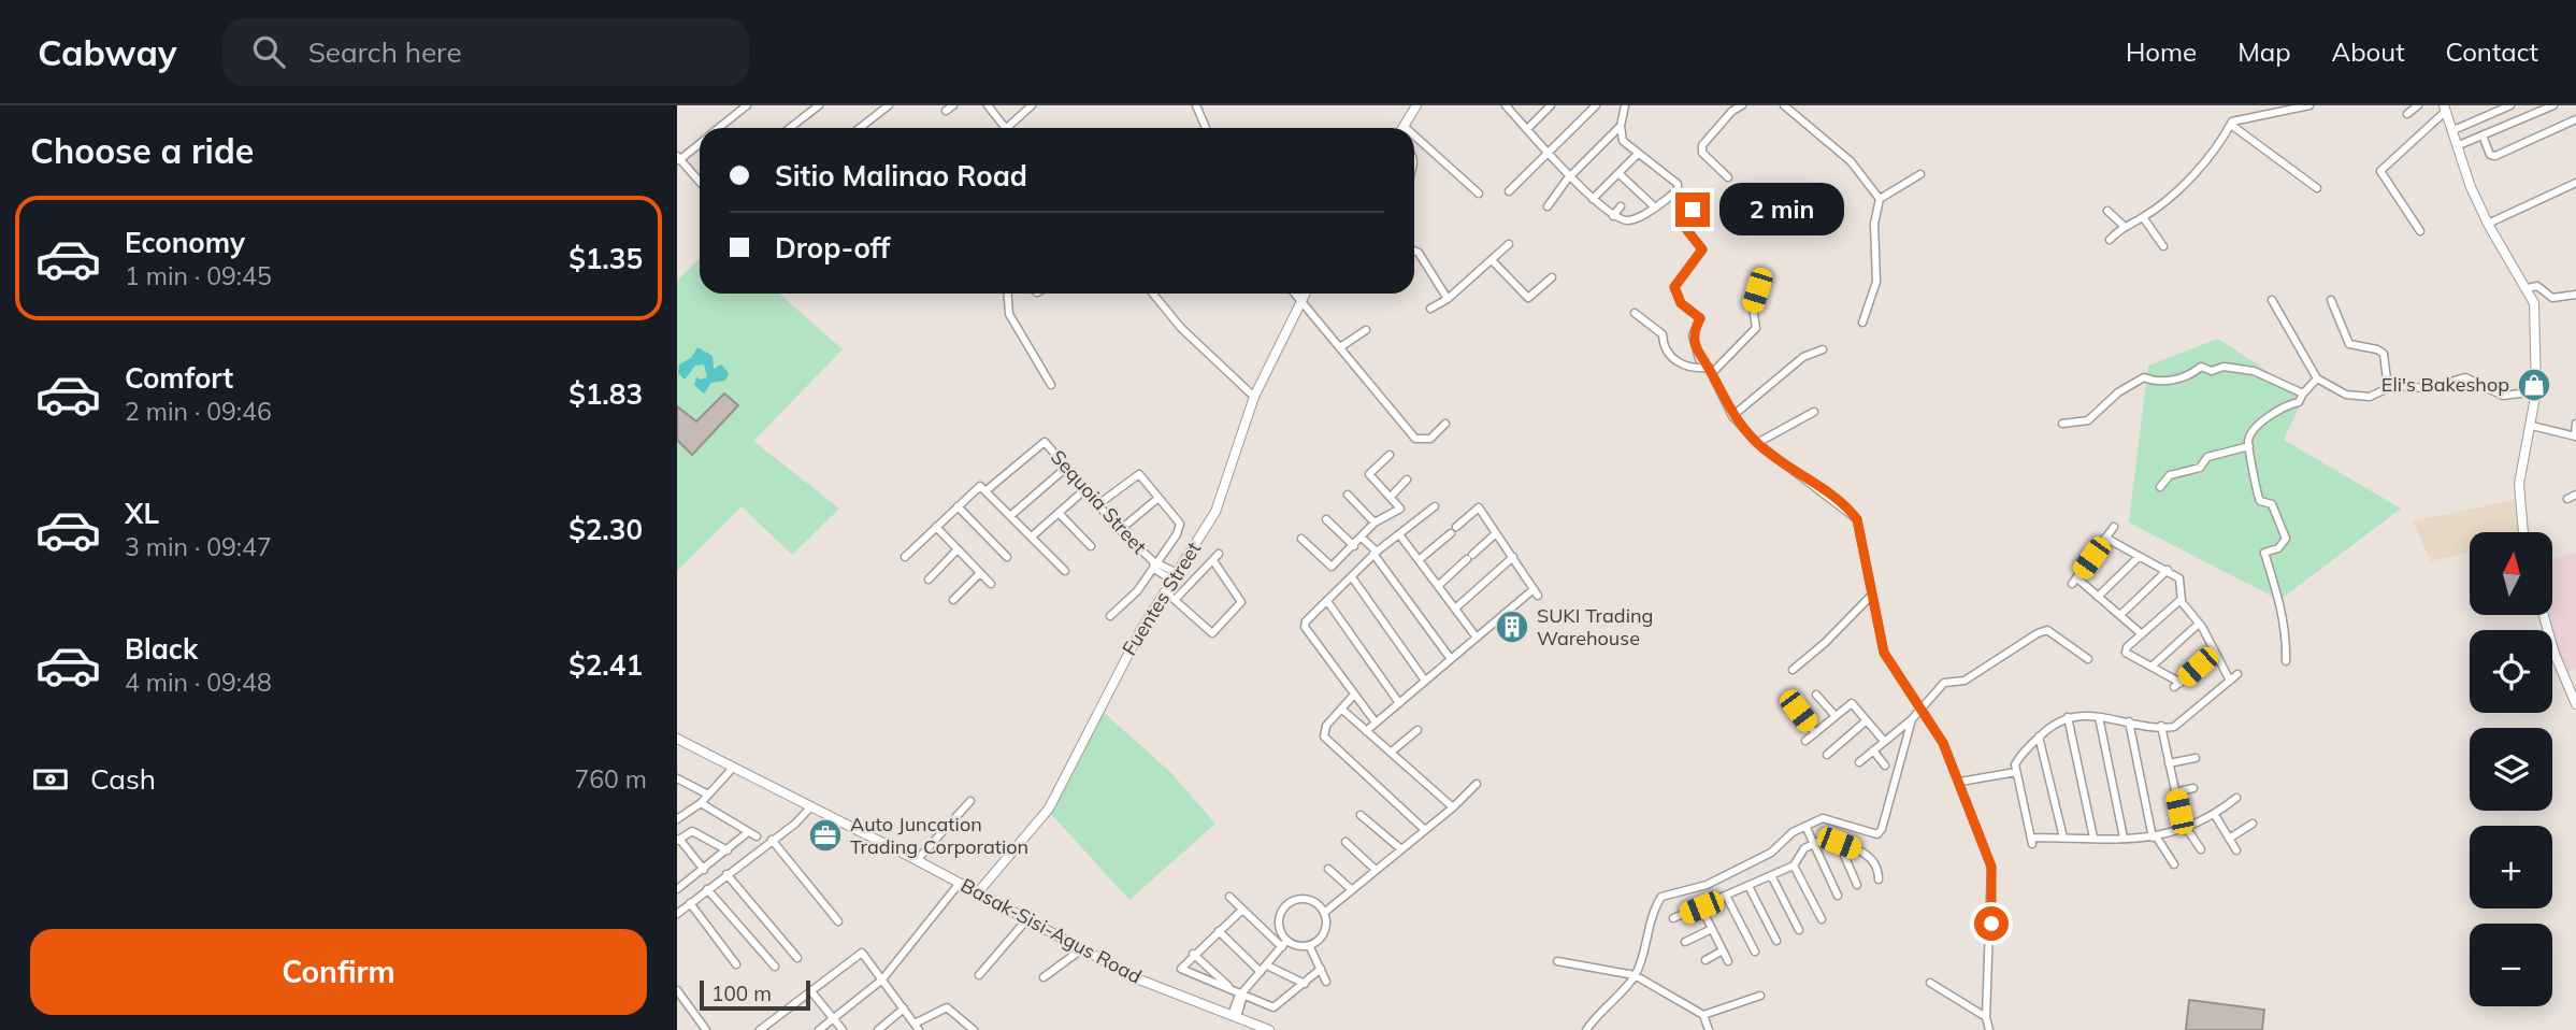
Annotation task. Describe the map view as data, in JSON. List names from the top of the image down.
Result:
{
  "streets": {
    "street": ["Sequoia Street", "Fuentes Street", "Basak-Sisi-Agus Road"]
  },
  "crossings": [
    ["Sequoia Street", "Fuentes Street"],
    ["Fuentes Street", "Basak-Sisi-Agus Road"]
  ],
  "places": {
    "shop": ["Eli's Bakeshop"],
    "building": ["SUKI Trading Warehouse"],
    "office": ["Auto Juncation Trading Corporation"]
  },
  "scale_bar": "100 m",
  "north": "top",
  "page": {
    "header": "Cabway",
    "search": "Search here",
    "nav": [
      "Home",
      "Map",
      "About",
      "Contact"
    ],
    "heading": "Choose a ride",
    "banner": ["Sitio Malinao Road", "Drop-off"],
    "bubble": "2 min",
    "list": [
      {
        "name": "Economy",
        "note": "1 min · 09:45",
        "value": "$1.35"
      },
      {
        "name": "Comfort",
        "note": "2 min · 09:46",
        "value": "$1.83"
      },
      {
        "name": "XL",
        "note": "3 min · 09:47",
        "value": "$2.30"
      },
      {
        "name": "Black",
        "note": "4 min · 09:48",
        "value": "$2.41"
      }
    ],
    "map_buttons": ["+", "−"],
    "pay": ["Cash", "760 m"],
    "buttons": "Confirm",
    "scale": "100 m"
  }
}
